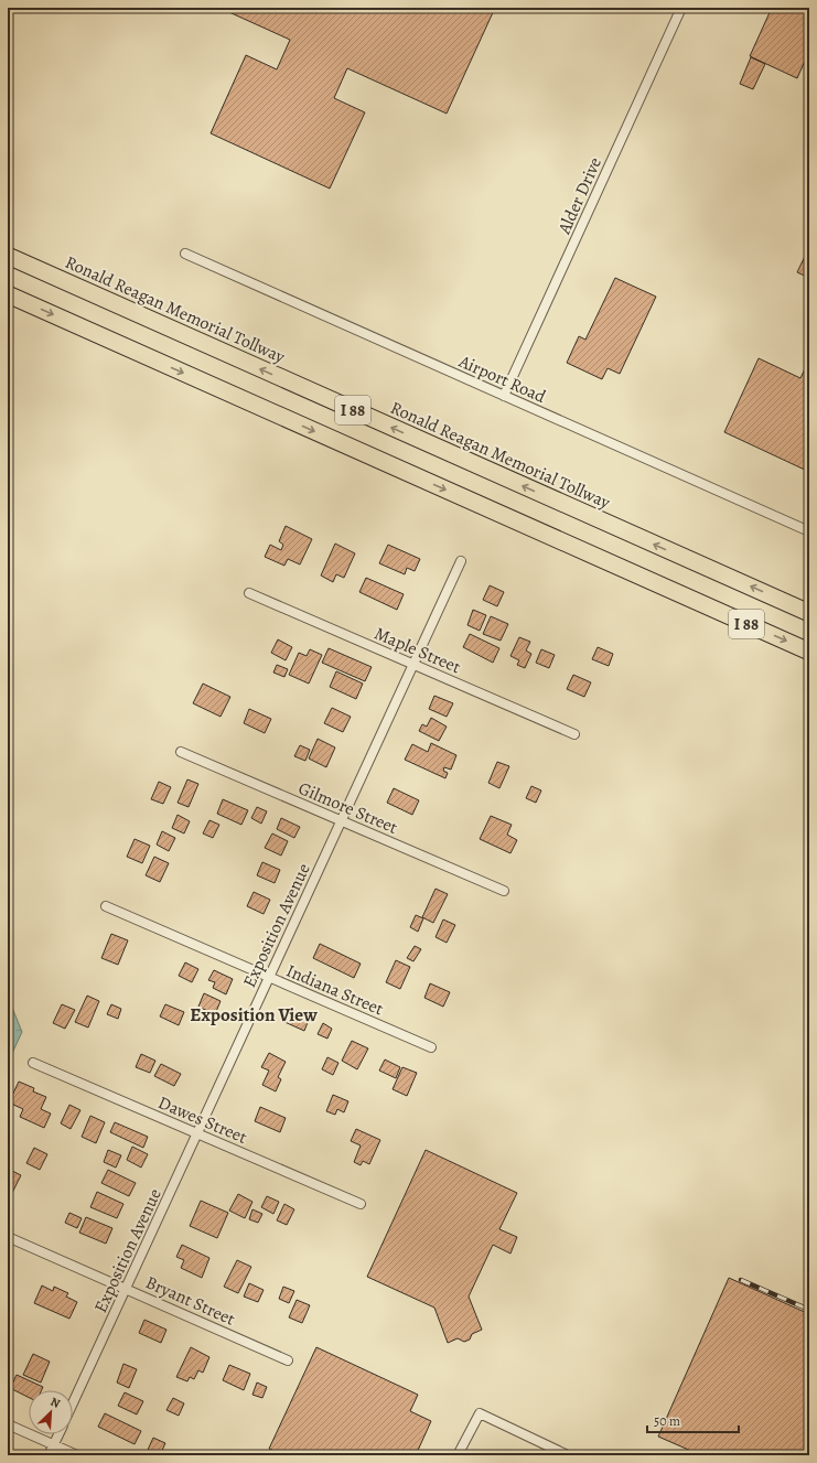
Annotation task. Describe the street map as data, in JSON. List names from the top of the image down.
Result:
{
  "streets": {
    "highway": ["Ronald Reagan Memorial Tollway", "I 88"],
    "street": [
      "Alder Drive",
      "Airport Road",
      "Maple Street",
      "Gilmore Street",
      "Exposition Avenue",
      "Indiana Street",
      "Dawes Street",
      "Bryant Street"
    ]
  },
  "crossings": [
    ["Alder Drive", "Airport Road"],
    ["Maple Street", "Exposition Avenue"],
    ["Gilmore Street", "Exposition Avenue"],
    ["Exposition Avenue", "Indiana Street"],
    ["Exposition Avenue", "Dawes Street"],
    ["Exposition Avenue", "Bryant Street"]
  ],
  "districts": ["Exposition View"],
  "scale_bar": "50 m",
  "north": "top right"
}
